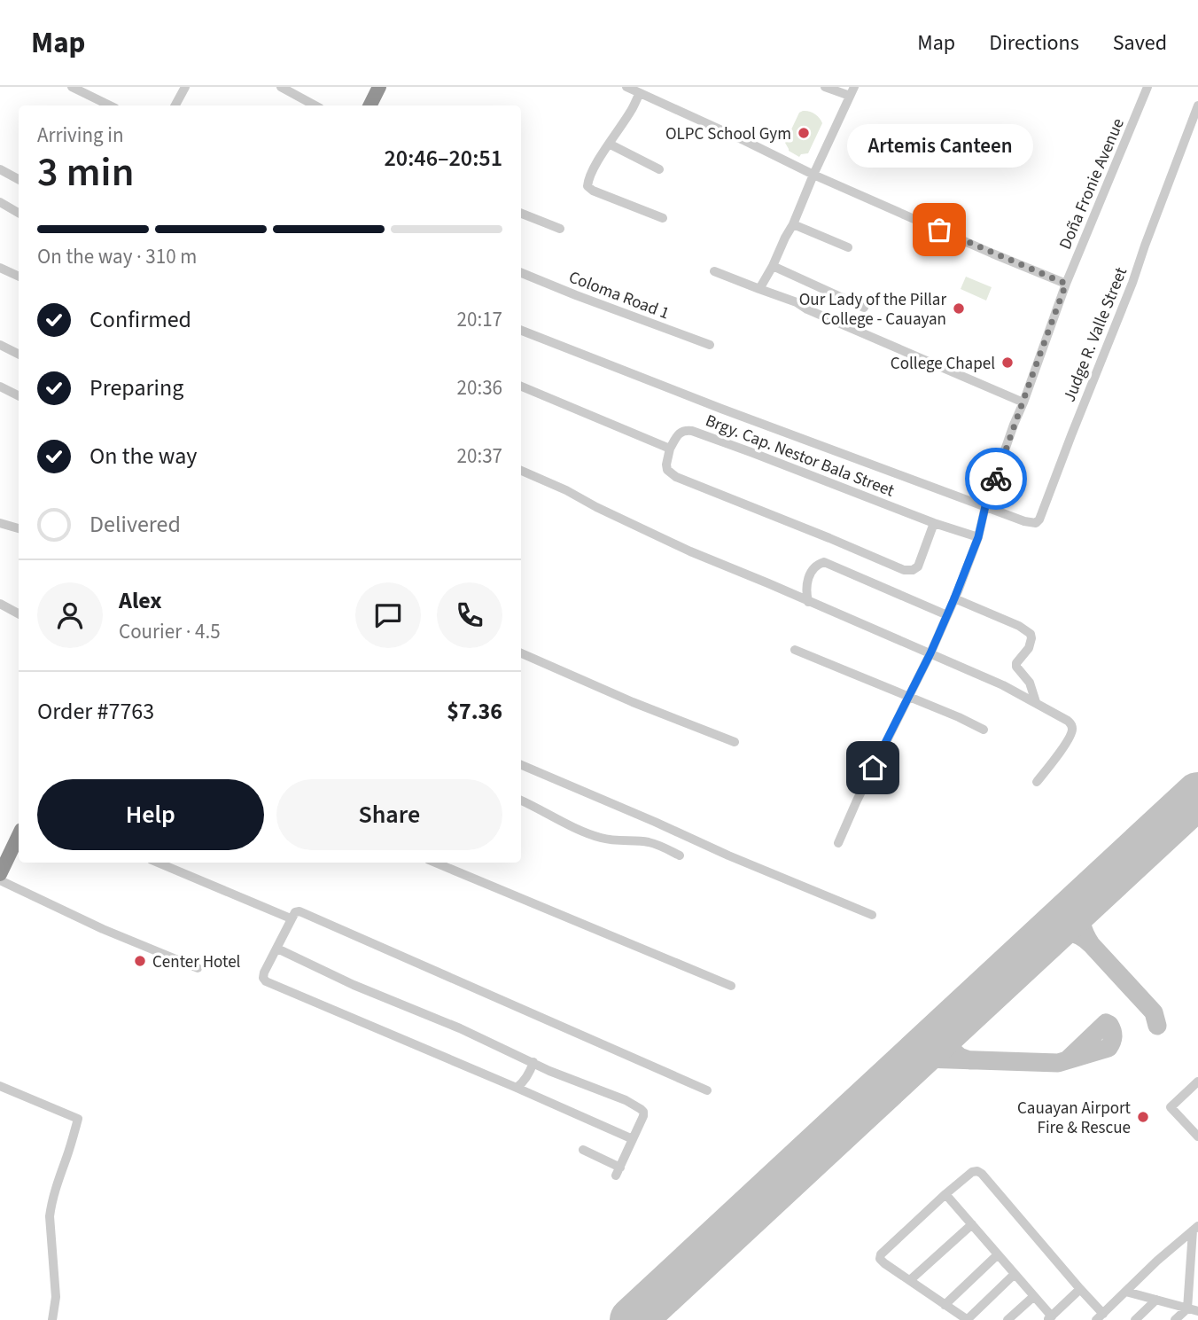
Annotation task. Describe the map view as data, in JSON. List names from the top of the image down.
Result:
{
  "streets": {
    "street": [
      "Doña Fronie Avenue",
      "Coloma Road 1",
      "Judge R. Valle Street",
      "Brgy. Cap. Nestor Bala Street"
    ]
  },
  "crossings": [
    ["Doña Fronie Avenue", "Judge R. Valle Street"],
    ["Doña Fronie Avenue", "Brgy. Cap. Nestor Bala Street"]
  ],
  "places": [
    "OLPC School Gym",
    "Artemis Canteen",
    "Our Lady of the Pillar College - Cauayan",
    "College Chapel",
    "Center Hotel",
    "Cauayan Airport Fire & Rescue"
  ],
  "page": {
    "header": "Map",
    "nav": ["Map", "Directions", "Saved"],
    "heading": ["3 min", "Arriving in", "20:46–20:51"],
    "panel": [
      "Alex",
      "Courier · 4.5",
      "Order #7763",
      "$7.36"
    ],
    "bubble": "Artemis Canteen",
    "bar": "On the way · 310 m",
    "list": [
      ["Confirmed", "20:17"],
      ["Preparing", "20:36"],
      ["On the way", "20:37"],
      "Delivered"
    ],
    "buttons": ["Help", "Share"]
  }
}
